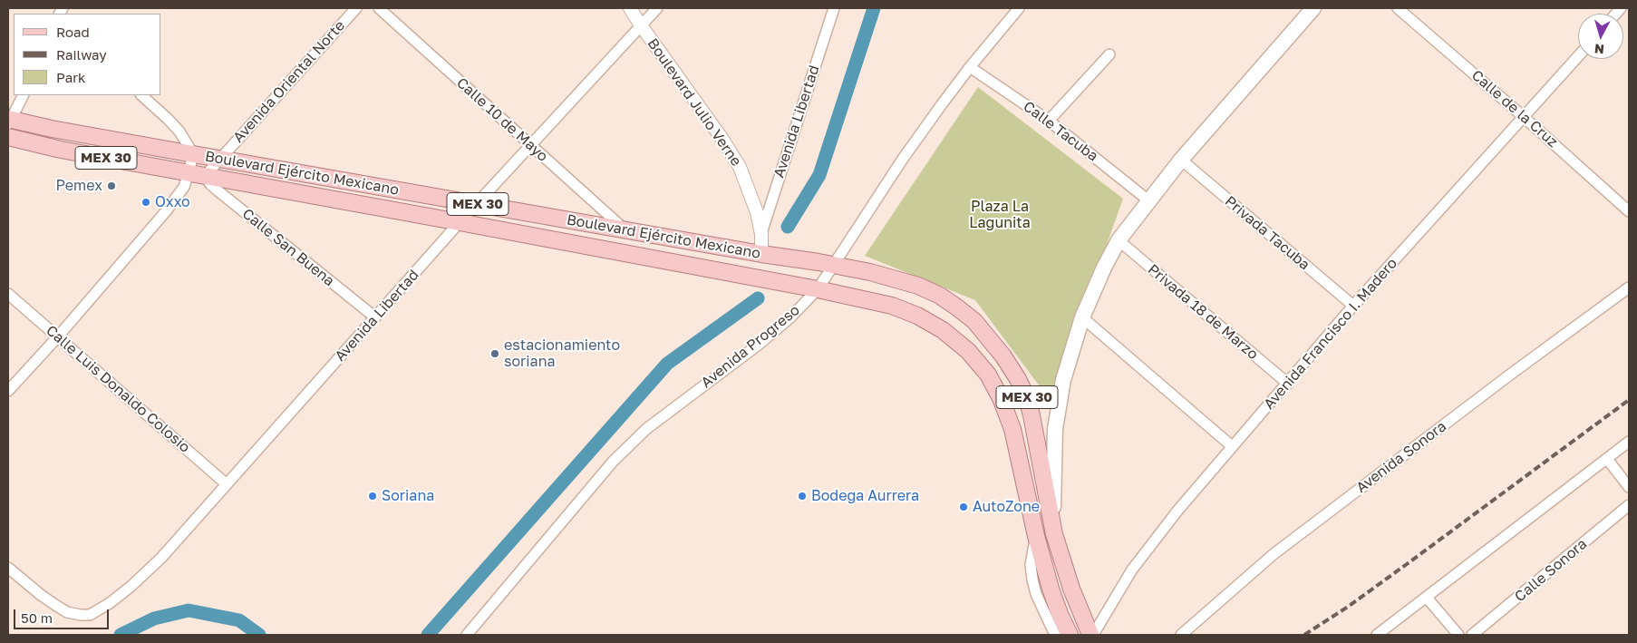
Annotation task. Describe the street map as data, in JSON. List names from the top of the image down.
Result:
{
  "streets": {
    "main road": ["MEX 30", "Boulevard Ejército Mexicano"],
    "street": [
      "Avenida Oriental Norte",
      "Boulevard Julio Verne",
      "Calle de la Cruz",
      "Calle 10 de Mayo",
      "Avenida Libertad",
      "Calle Tacuba",
      "Privada Tacuba",
      "Calle San Buena",
      "Privada 18 de Marzo",
      "Avenida Francisco I. Madero",
      "Avenida Progreso",
      "Calle Luis Donaldo Colosio",
      "Avenida Sonora",
      "Calle Sonora"
    ]
  },
  "crossings": [
    ["Avenida Oriental Norte", "Boulevard Ejército Mexicano"],
    ["Avenida Oriental Norte", "Calle San Buena"],
    ["Boulevard Julio Verne", "Avenida Libertad"],
    ["Boulevard Julio Verne", "Boulevard Ejército Mexicano"],
    ["Calle de la Cruz", "Avenida Francisco I. Madero"],
    ["Calle 10 de Mayo", "Avenida Libertad"],
    ["Calle 10 de Mayo", "Boulevard Ejército Mexicano"],
    ["Avenida Libertad", "Boulevard Ejército Mexicano"],
    ["Avenida Libertad", "Calle San Buena"],
    ["Avenida Libertad", "Calle Luis Donaldo Colosio"],
    ["Calle Tacuba", "Avenida Progreso"],
    ["Boulevard Ejército Mexicano", "Calle San Buena"],
    ["Boulevard Ejército Mexicano", "Avenida Francisco I. Madero"],
    ["Boulevard Ejército Mexicano", "Avenida Progreso"],
    ["Privada Tacuba", "Avenida Francisco I. Madero"],
    ["Privada 18 de Marzo", "Avenida Francisco I. Madero"]
  ],
  "parks": ["Plaza La Lagunita"],
  "places": [
    "Pemex",
    "Oxxo",
    "estacionamiento soriana",
    "Soriana",
    "Bodega Aurrera",
    "AutoZone"
  ],
  "legend": ["Road", "Railway", "Park"],
  "scale_bar": "50 m",
  "north": "bottom"
}
